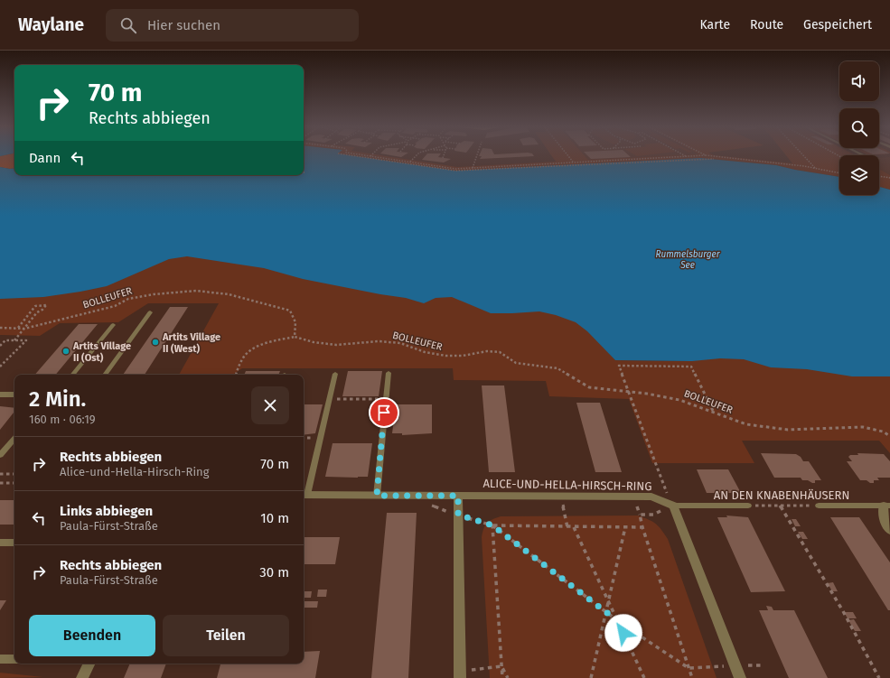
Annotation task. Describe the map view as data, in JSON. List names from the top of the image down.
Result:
{
  "streets": {
    "street": ["ALICE-UND-HELLA-HIRSCH-RING"],
    "lane": ["AN DEN KNABENHÄUSERN"],
    "path": ["BOLLEUFER"]
  },
  "crossings": [
    ["ALICE-UND-HELLA-HIRSCH-RING", "AN DEN KNABENHÄUSERN"]
  ],
  "water": ["Rummelsburger See"],
  "places": ["Artits Village II (West)", "Artits Village II (Ost)"],
  "page": {
    "header": "Waylane",
    "search": "Hier suchen",
    "nav": ["Karte", "Route", "Gespeichert"],
    "turn": ["70 m", "Rechts abbiegen"],
    "then": "Dann",
    "heading": ["2 Min.", "160 m · 06:19"],
    "list": [
      {
        "name": "Rechts abbiegen",
        "note": "Alice-und-Hella-Hirsch-Ring",
        "value": "70 m"
      },
      {
        "name": "Links abbiegen",
        "note": "Paula-Fürst-Straße",
        "value": "10 m"
      },
      {
        "name": "Rechts abbiegen",
        "note": "Paula-Fürst-Straße",
        "value": "30 m"
      }
    ],
    "buttons": ["Beenden", "Teilen"]
  }
}
